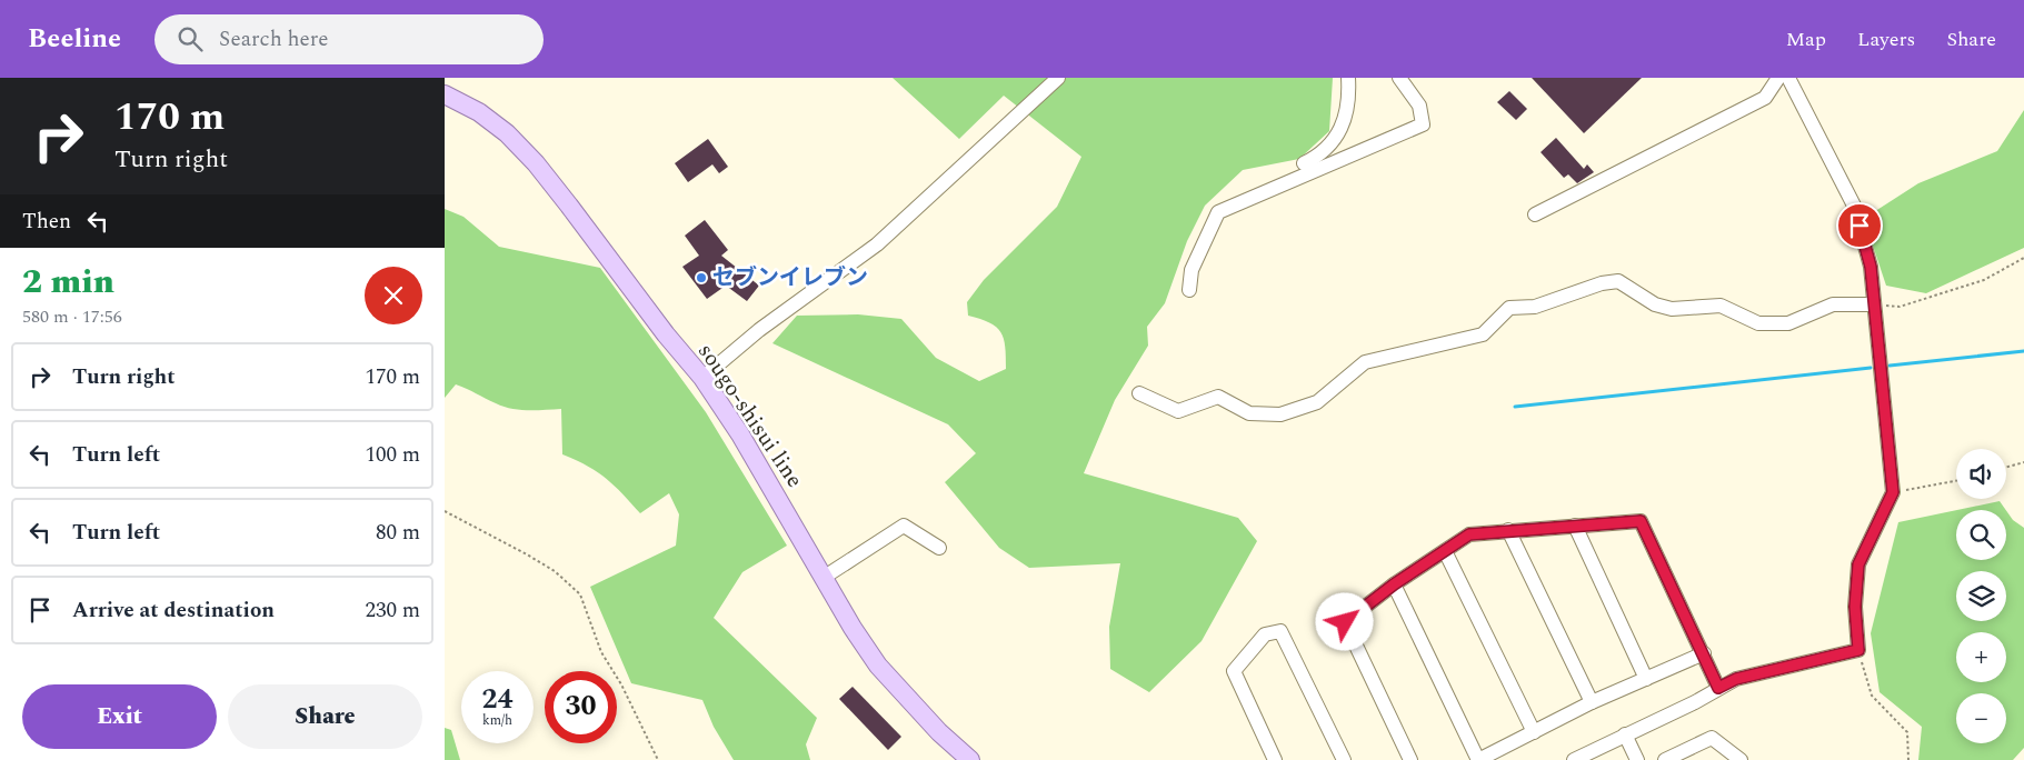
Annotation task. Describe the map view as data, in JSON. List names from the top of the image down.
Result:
{
  "streets": {
    "main road": ["sougo-shisui line"]
  },
  "places": ["セブンイレブン"],
  "page": {
    "header": "Beeline",
    "search": "Search here",
    "nav": ["Map", "Layers", "Share"],
    "turn": ["170 m", "Turn right"],
    "then": "Then",
    "heading": ["2 min", "580 m · 17:56"],
    "list": [
      {
        "name": "Turn right",
        "value": "170 m"
      },
      {
        "name": "Turn left",
        "value": "100 m"
      },
      {
        "name": "Turn left",
        "value": "80 m"
      },
      {
        "name": "Arrive at destination",
        "value": "230 m"
      }
    ],
    "map_buttons": ["+", "−"],
    "speed": "24 km/h",
    "limit": "30",
    "buttons": ["Exit", "Share"]
  }
}
